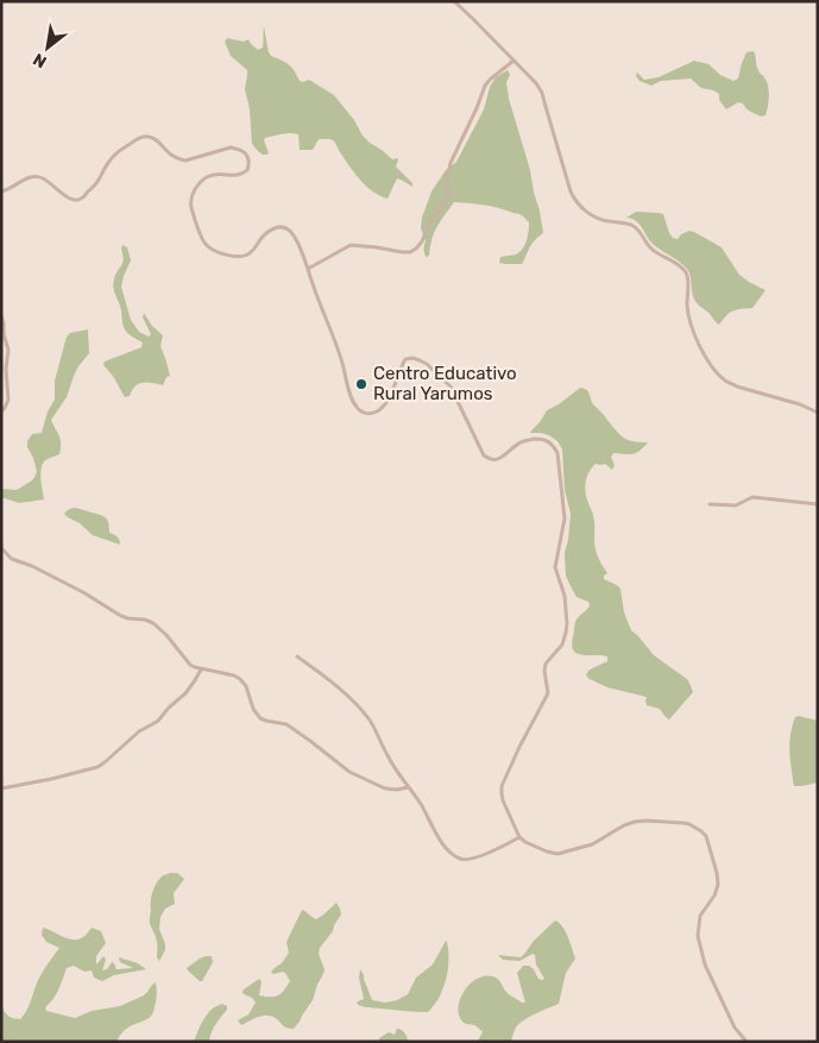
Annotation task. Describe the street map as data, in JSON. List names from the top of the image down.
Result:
{
  "places": ["Centro Educativo Rural Yarumos"],
  "north": "bottom left"
}
